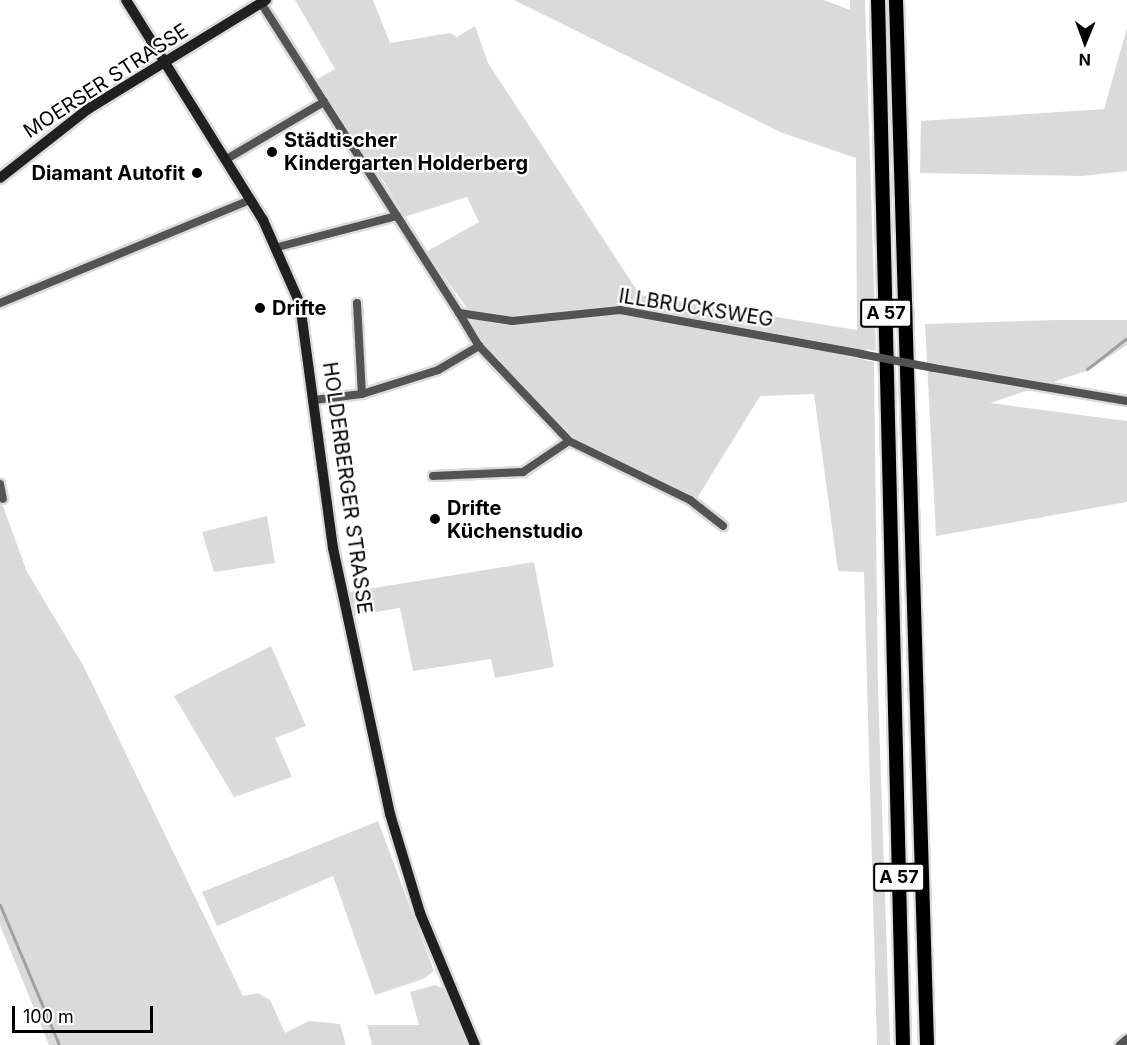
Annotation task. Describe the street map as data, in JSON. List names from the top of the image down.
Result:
{
  "streets": {
    "highway": ["A 57"],
    "main road": ["MOERSER STRASSE", "HOLDERBERGER STRASSE"],
    "street": ["ILLBRUCKSWEG"]
  },
  "crossings": [
    ["MOERSER STRASSE", "HOLDERBERGER STRASSE"]
  ],
  "places": [
    "Städtischer Kindergarten Holderberg",
    "Diamant Autofit",
    "Drifte",
    "Drifte Küchenstudio"
  ],
  "scale_bar": "100 m",
  "north": "bottom"
}
